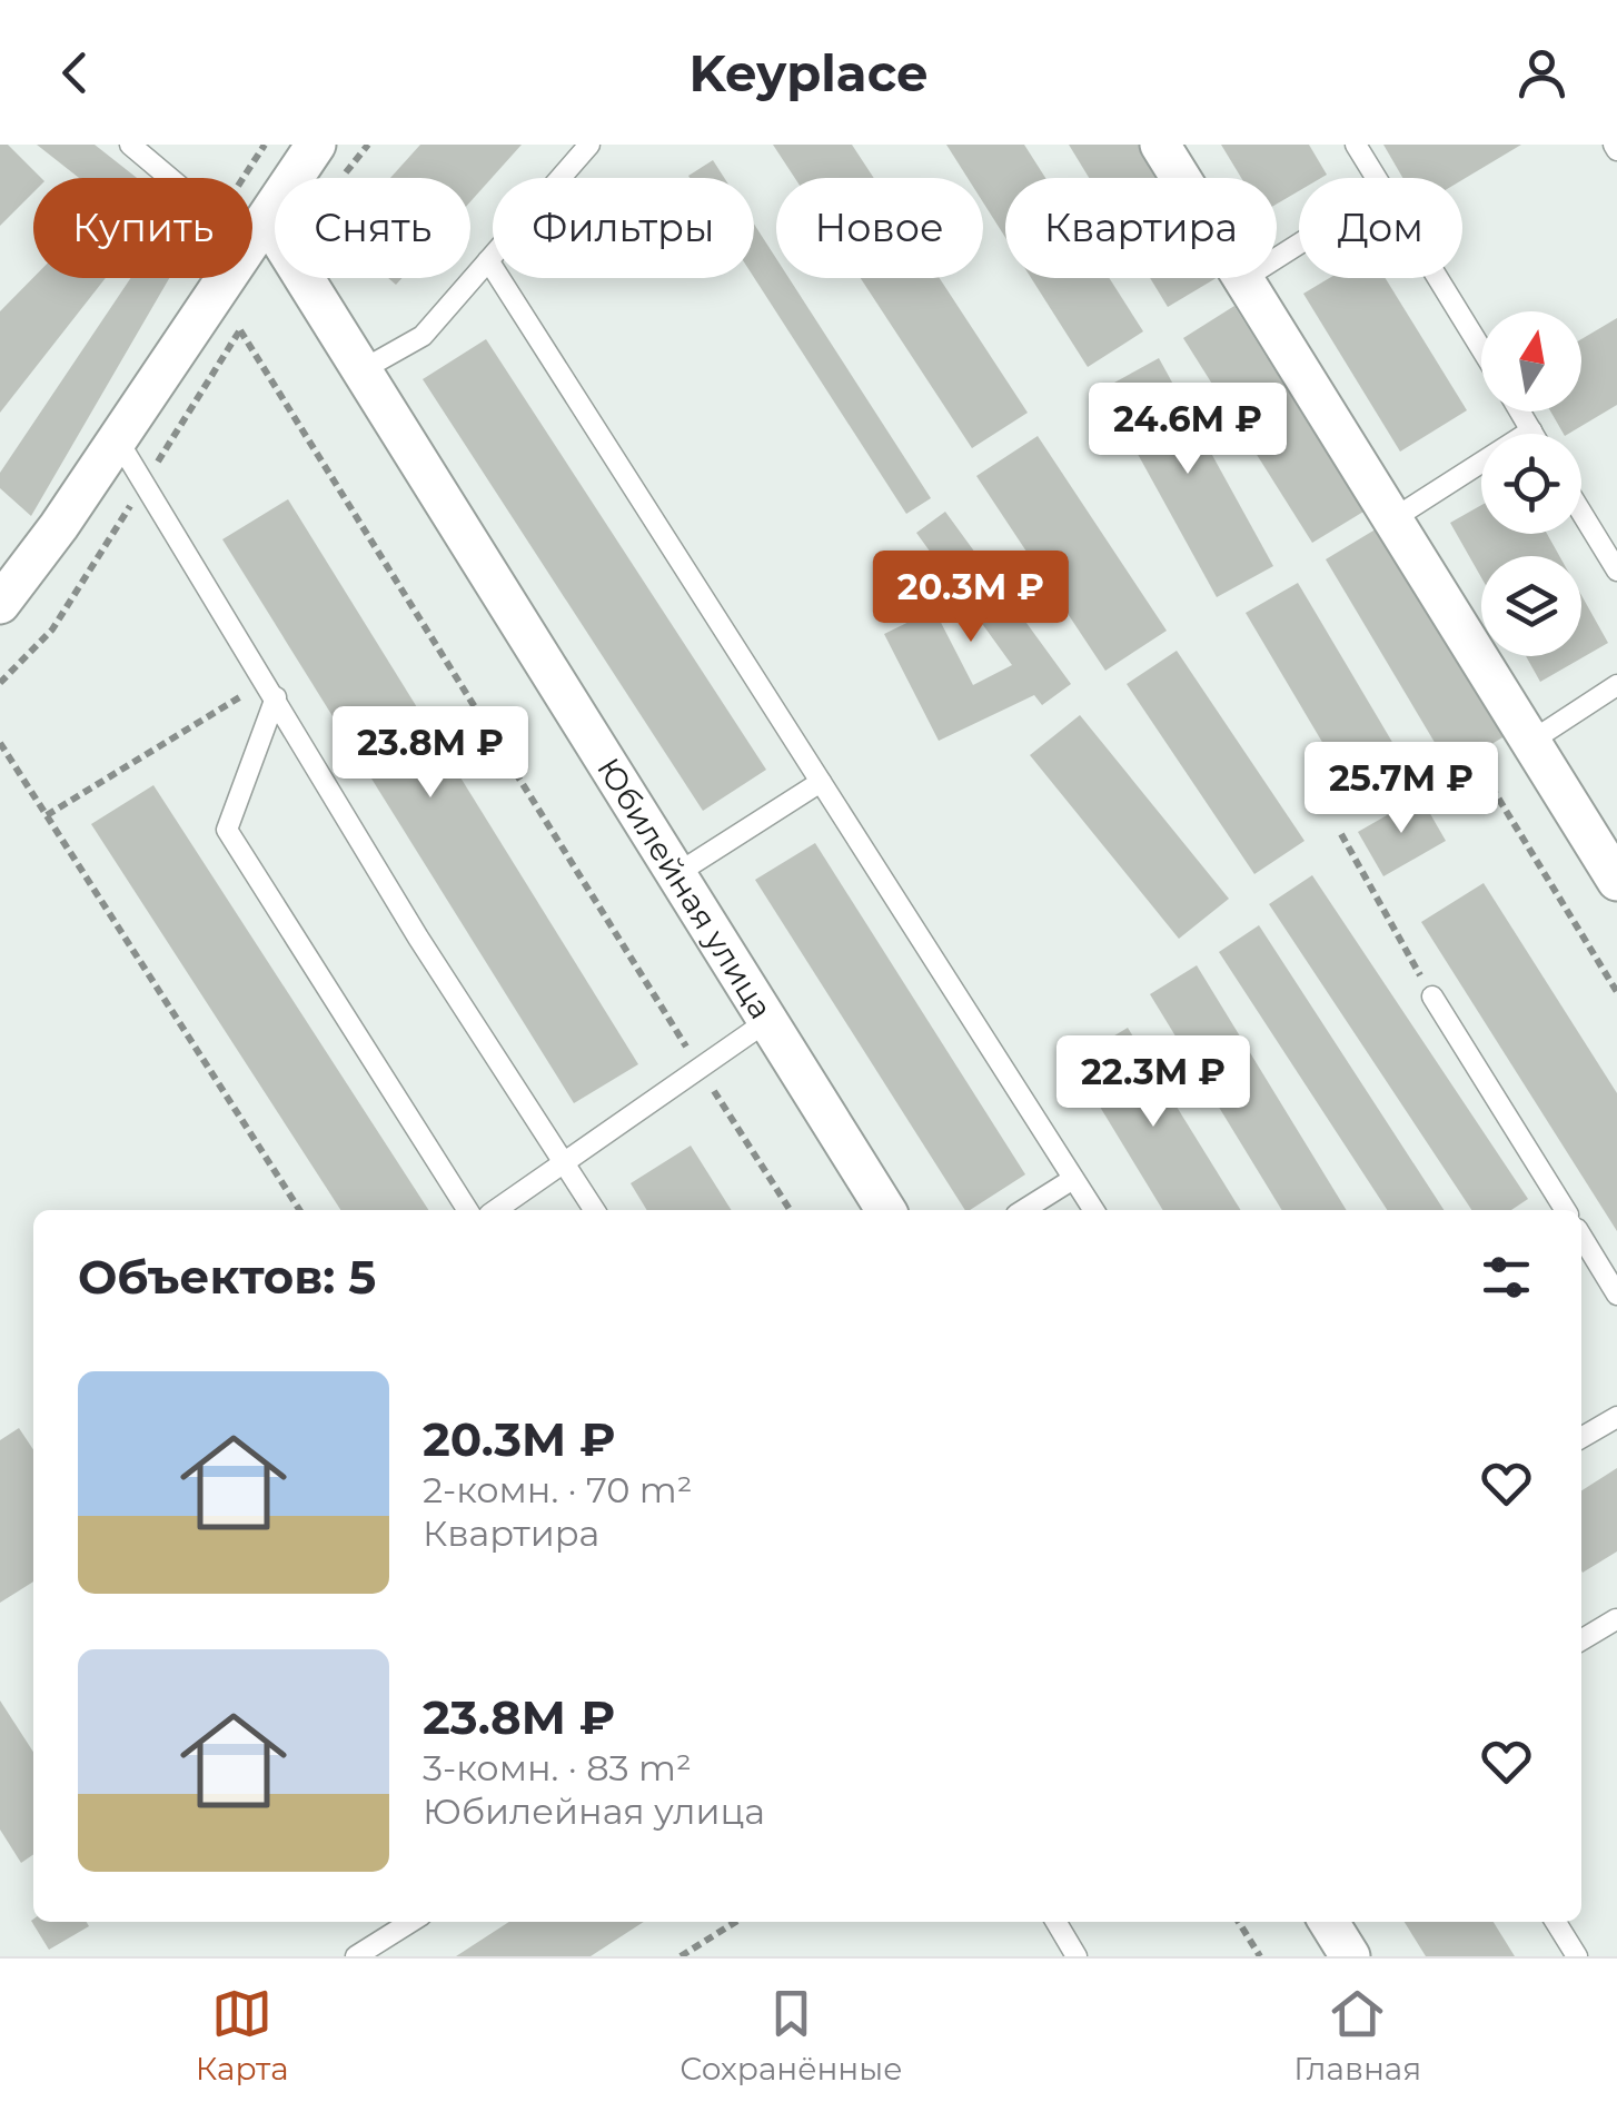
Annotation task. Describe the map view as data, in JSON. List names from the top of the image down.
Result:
{
  "streets": {
    "street": ["Юбилейная улица"]
  },
  "north": "top",
  "page": {
    "header": "Keyplace",
    "chip": [
      "Купить",
      "Снять",
      "Фильтры",
      "Новое",
      "Квартира",
      "Дом"
    ],
    "price": [
      "24.6M ₽",
      "20.3M ₽",
      "23.8M ₽",
      "25.7M ₽",
      "22.3M ₽"
    ],
    "heading": "Объектов: 5",
    "list": [
      {
        "name": "20.3M ₽",
        "note": "2-комн. · 70 m² · Квартира"
      },
      {
        "name": "23.8M ₽",
        "note": "3-комн. · 83 m² · Юбилейная улица"
      }
    ],
    "tabs": ["Карта", "Сохранённые", "Главная"]
  }
}
